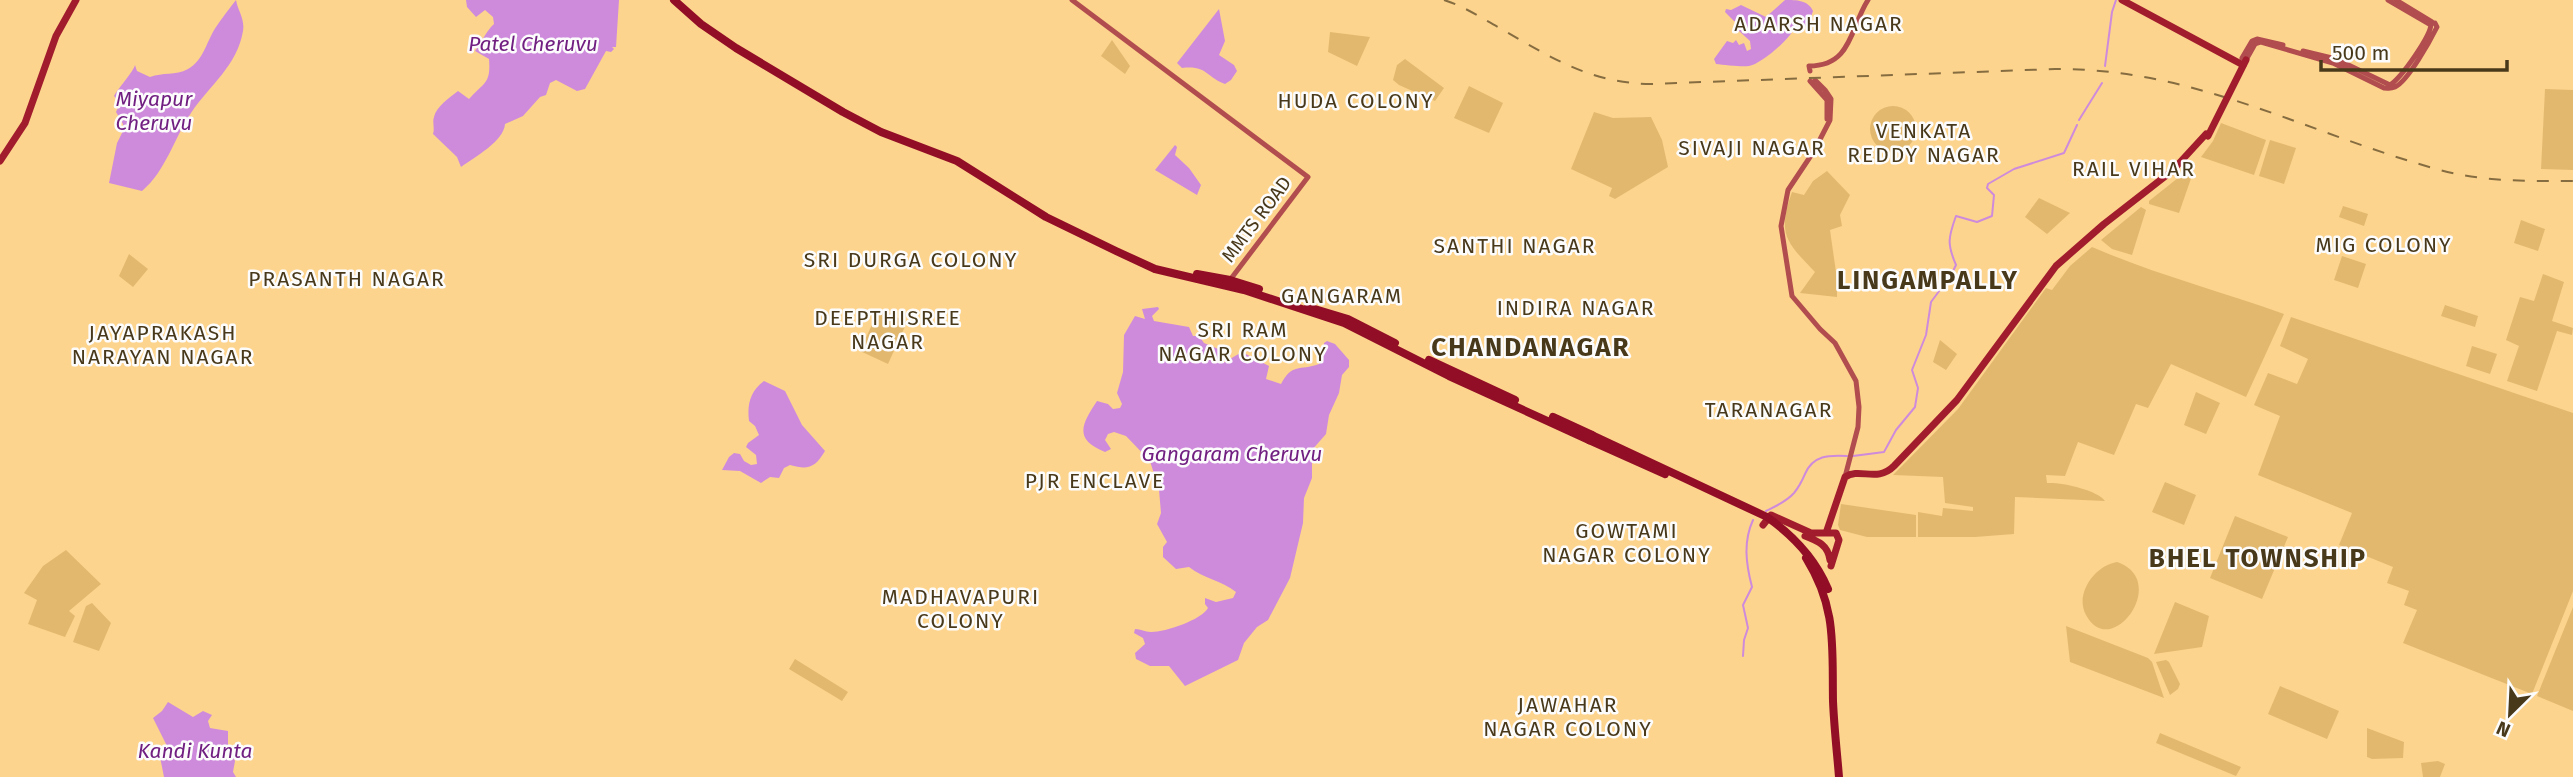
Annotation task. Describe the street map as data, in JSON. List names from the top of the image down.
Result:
{
  "streets": {
    "main road": ["MMTS ROAD"]
  },
  "districts": [
    "ADARSH NAGAR",
    "HUDA COLONY",
    "VENKATA REDDY NAGAR",
    "SIVAJI NAGAR",
    "RAIL VIHAR",
    "MIG COLONY",
    "SANTHI NAGAR",
    "SRI DURGA COLONY",
    "PRASANTH NAGAR",
    "LINGAMPALLY",
    "GANGARAM",
    "INDIRA NAGAR",
    "DEEPTHISREE NAGAR",
    "SRI RAM NAGAR COLONY",
    "JAYAPRAKASH NARAYAN NAGAR",
    "CHANDANAGAR",
    "TARANAGAR",
    "PJR ENCLAVE",
    "GOWTAMI NAGAR COLONY",
    "BHEL TOWNSHIP",
    "MADHAVAPURI COLONY",
    "JAWAHAR NAGAR COLONY"
  ],
  "water": [
    "Patel Cheruvu",
    "Miyapur Cheruvu",
    "Gangaram Cheruvu",
    "Kandi Kunta"
  ],
  "scale_bar": "500 m",
  "north": "bottom left"
}
